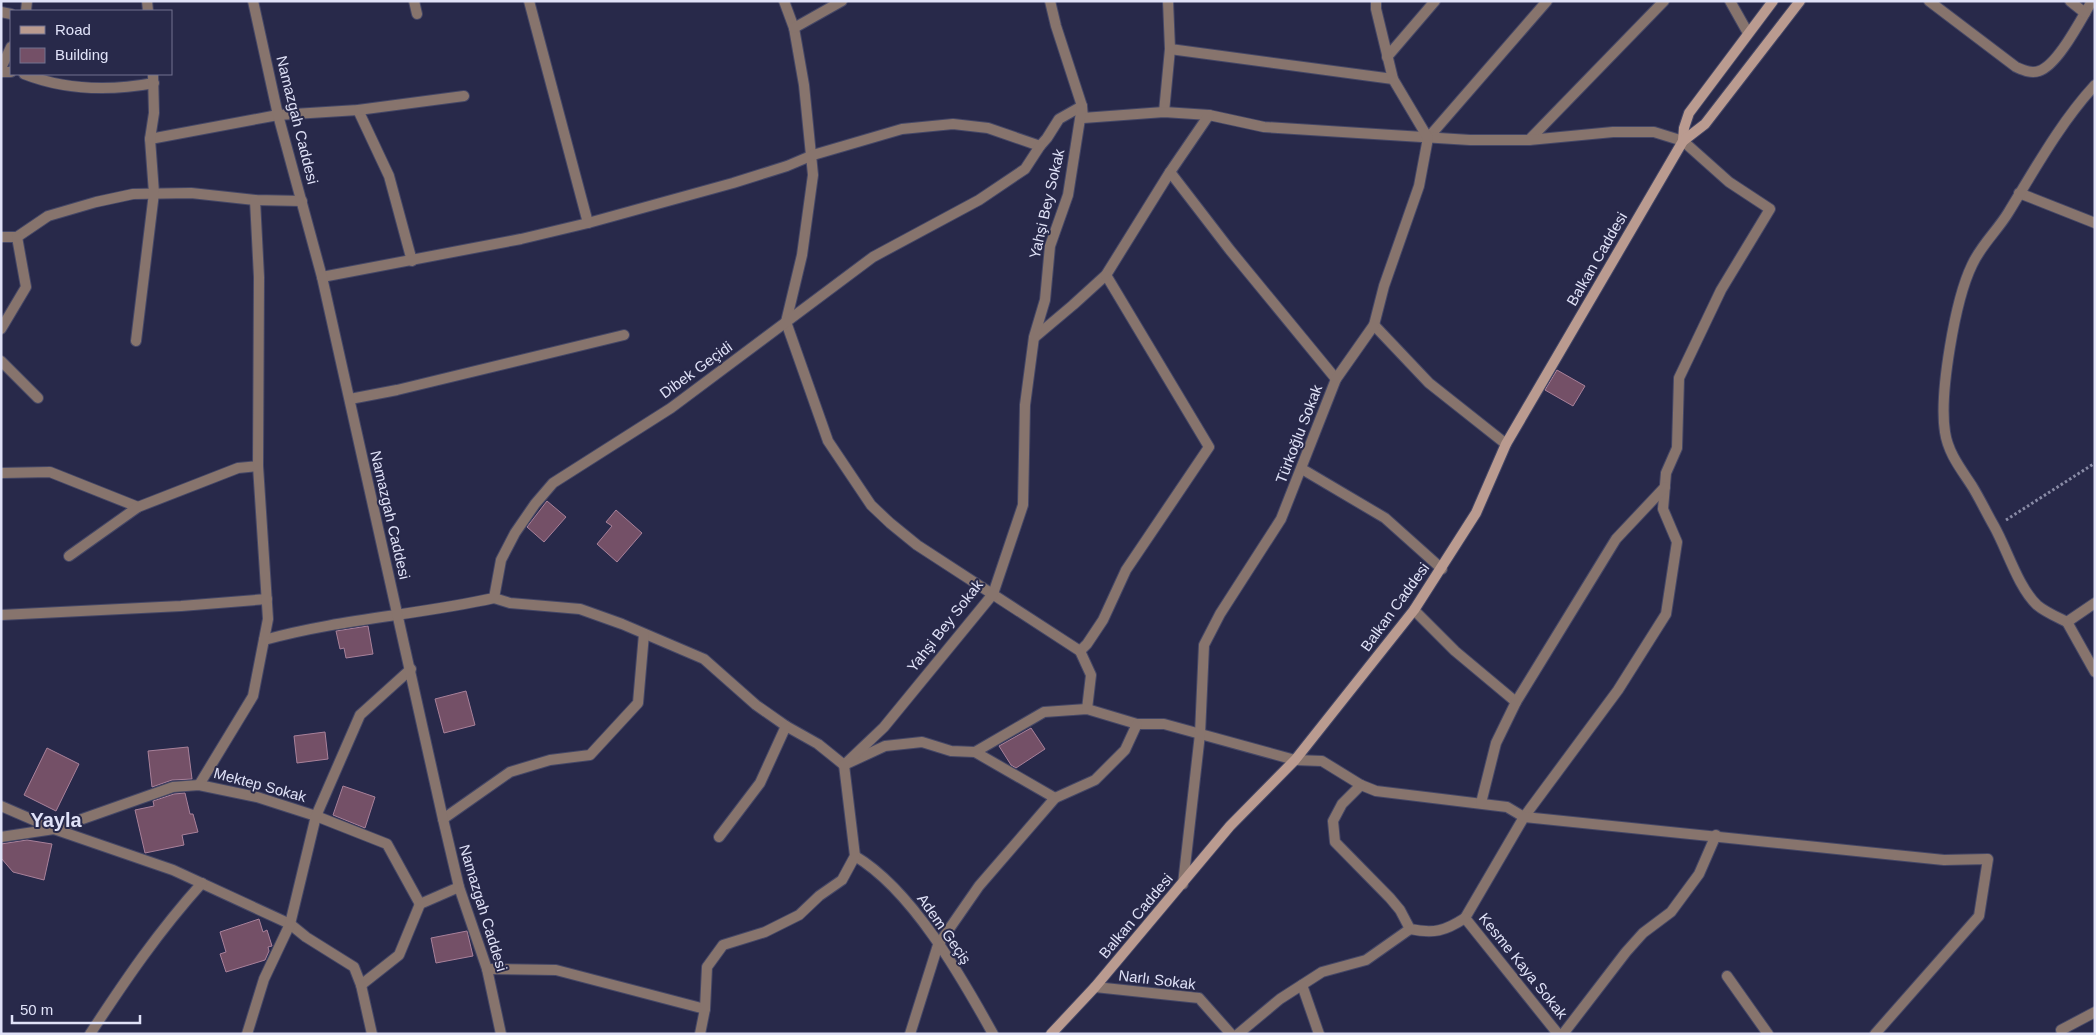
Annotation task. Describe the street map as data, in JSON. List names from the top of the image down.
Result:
{
  "streets": {
    "main road": ["Balkan Caddesi"],
    "street": [
      "Namazgah Caddesi",
      "Yahşi Bey Sokak",
      "Dibek Geçidi",
      "Türkoğlu Sokak",
      "Mektep Sokak",
      "Adem Geçiş",
      "Kesme Kaya Sokak",
      "Narlı Sokak"
    ]
  },
  "crossings": [
    ["Yahşi Bey Sokak", "Dibek Geçidi"],
    ["Balkan Caddesi", "Türkoğlu Sokak"],
    ["Balkan Caddesi", "Narlı Sokak"]
  ],
  "districts": ["Yayla"],
  "legend": ["Road", "Building"],
  "scale_bar": "50 m"
}
